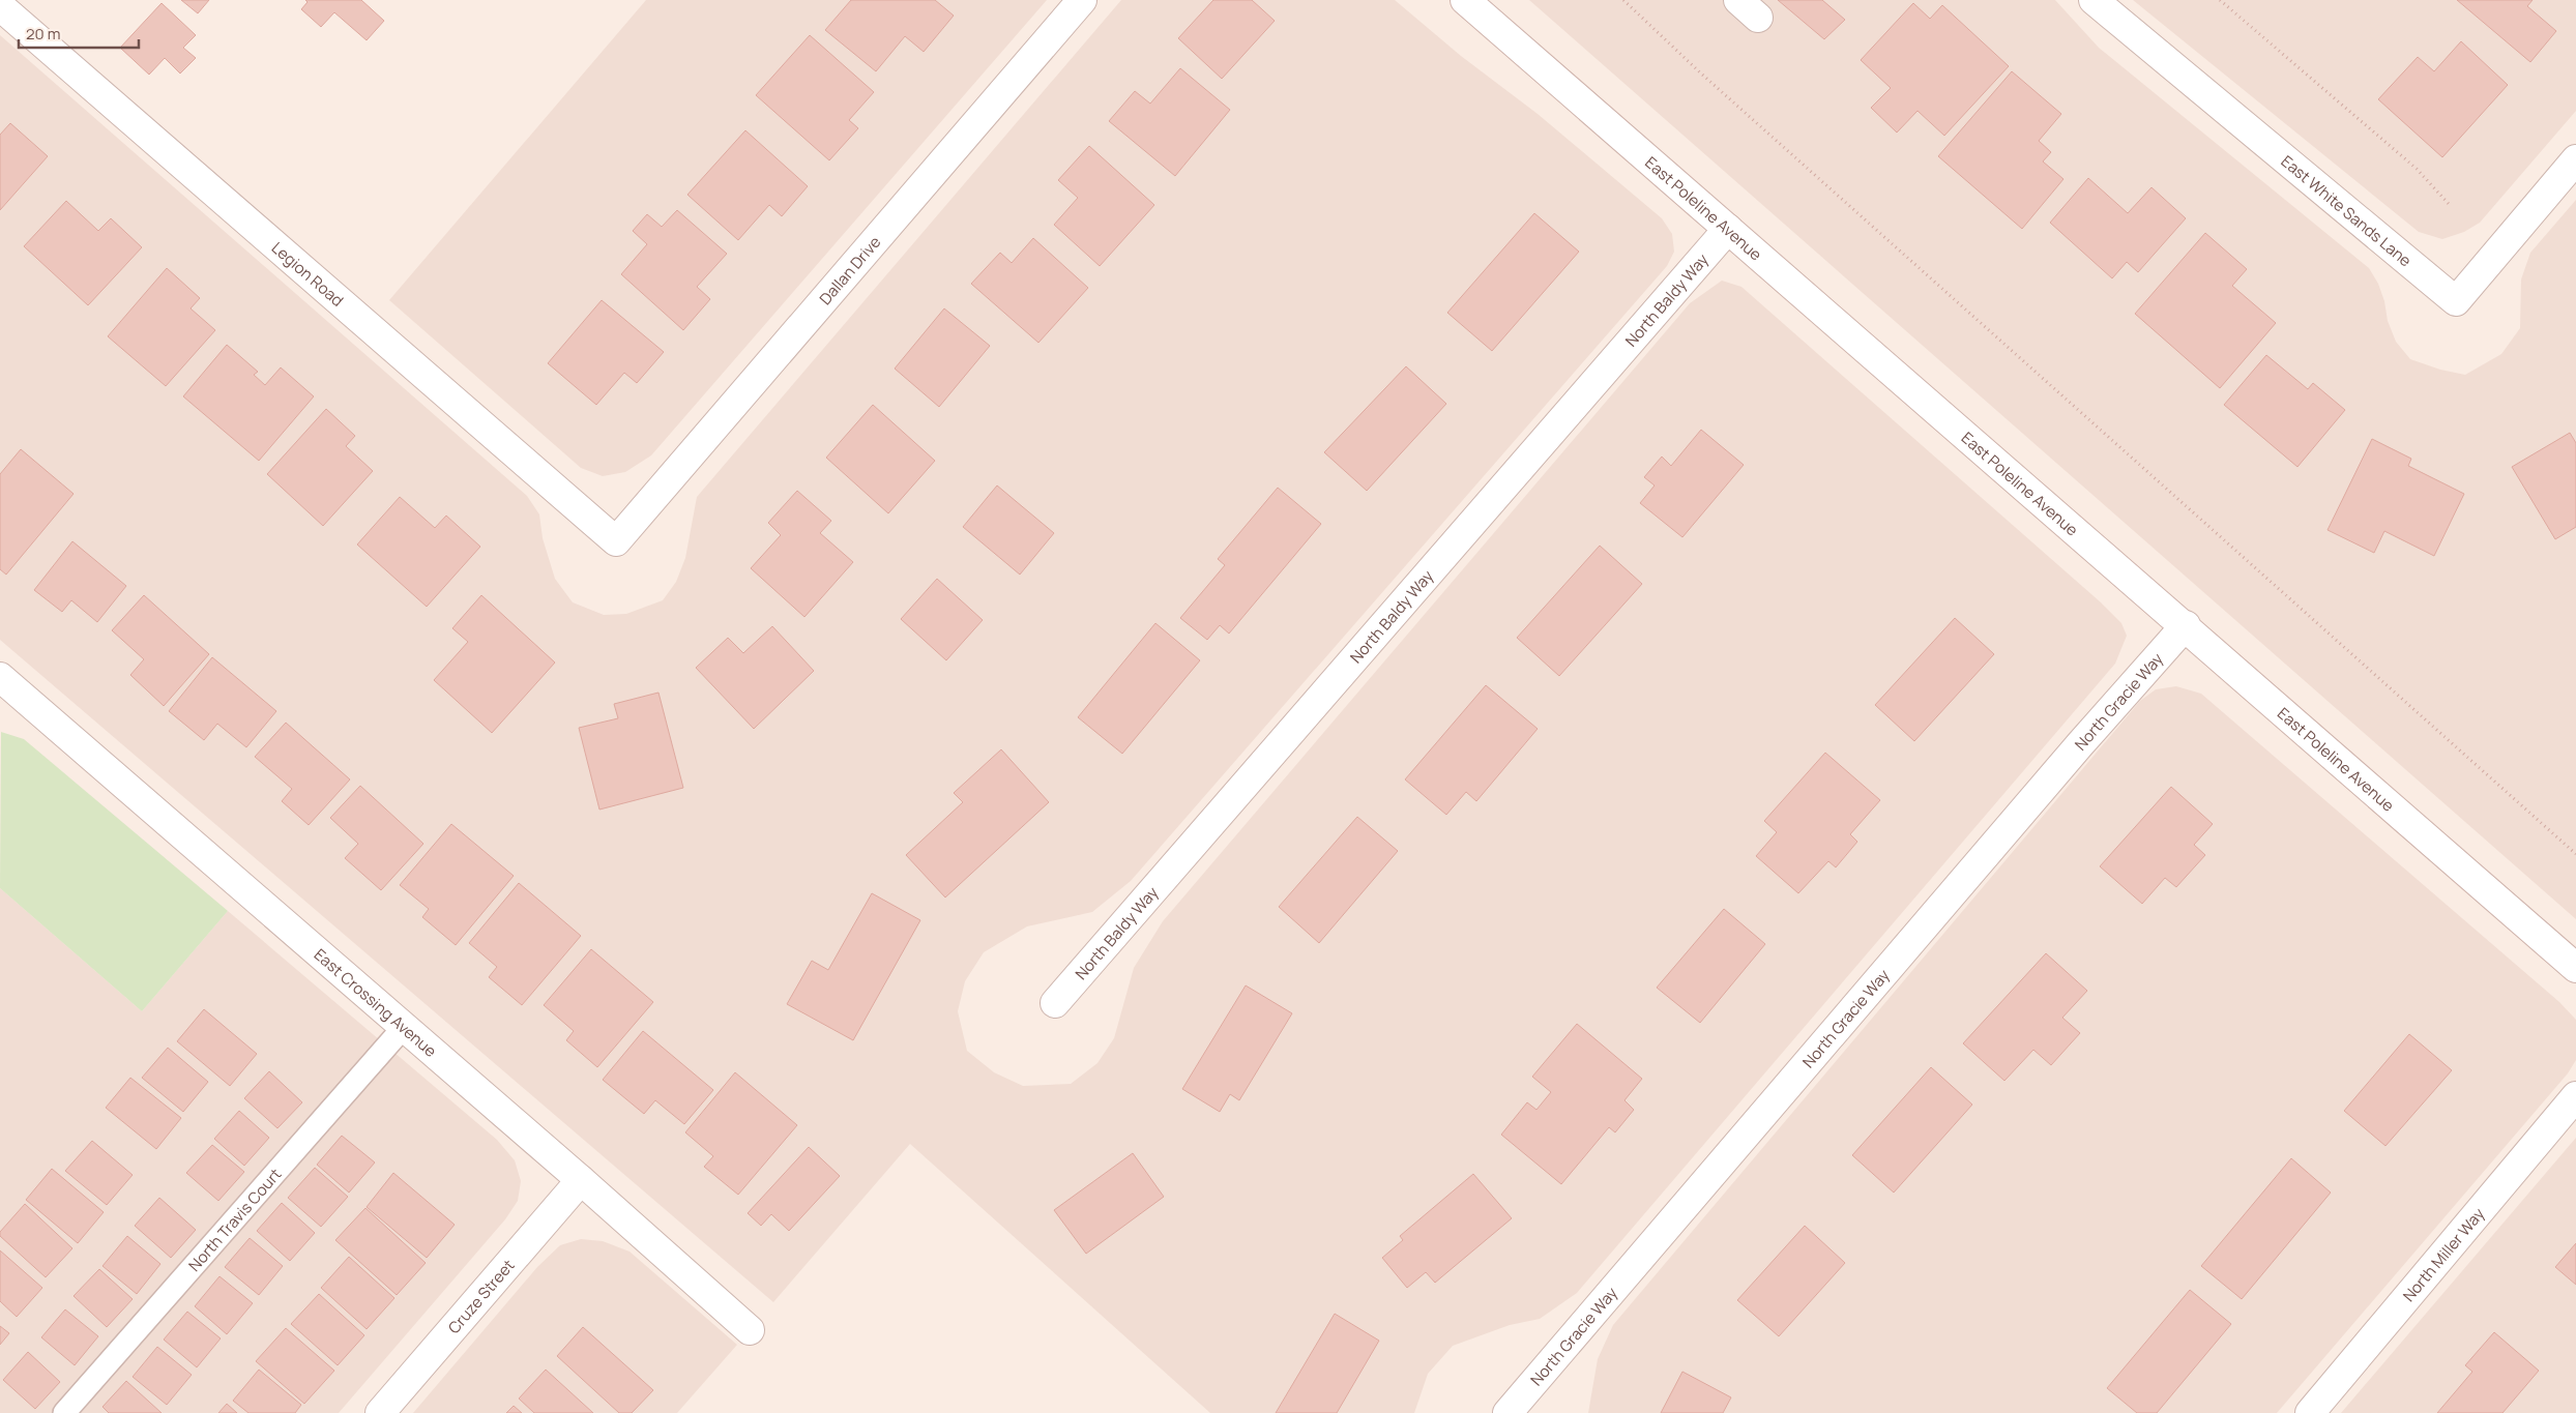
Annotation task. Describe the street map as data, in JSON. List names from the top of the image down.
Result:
{
  "streets": {
    "street": [
      "East Poleline Avenue",
      "East White Sands Lane",
      "Dallan Drive",
      "Legion Road",
      "North Baldy Way",
      "North Gracie Way",
      "East Crossing Avenue",
      "North Miller Way",
      "Cruze Street"
    ],
    "lane": ["North Travis Court"]
  },
  "crossings": [
    ["East Poleline Avenue", "North Baldy Way"],
    ["East Poleline Avenue", "North Gracie Way"],
    ["Dallan Drive", "Legion Road"],
    ["East Crossing Avenue", "North Travis Court"],
    ["East Crossing Avenue", "Cruze Street"]
  ],
  "scale_bar": "20 m"
}
